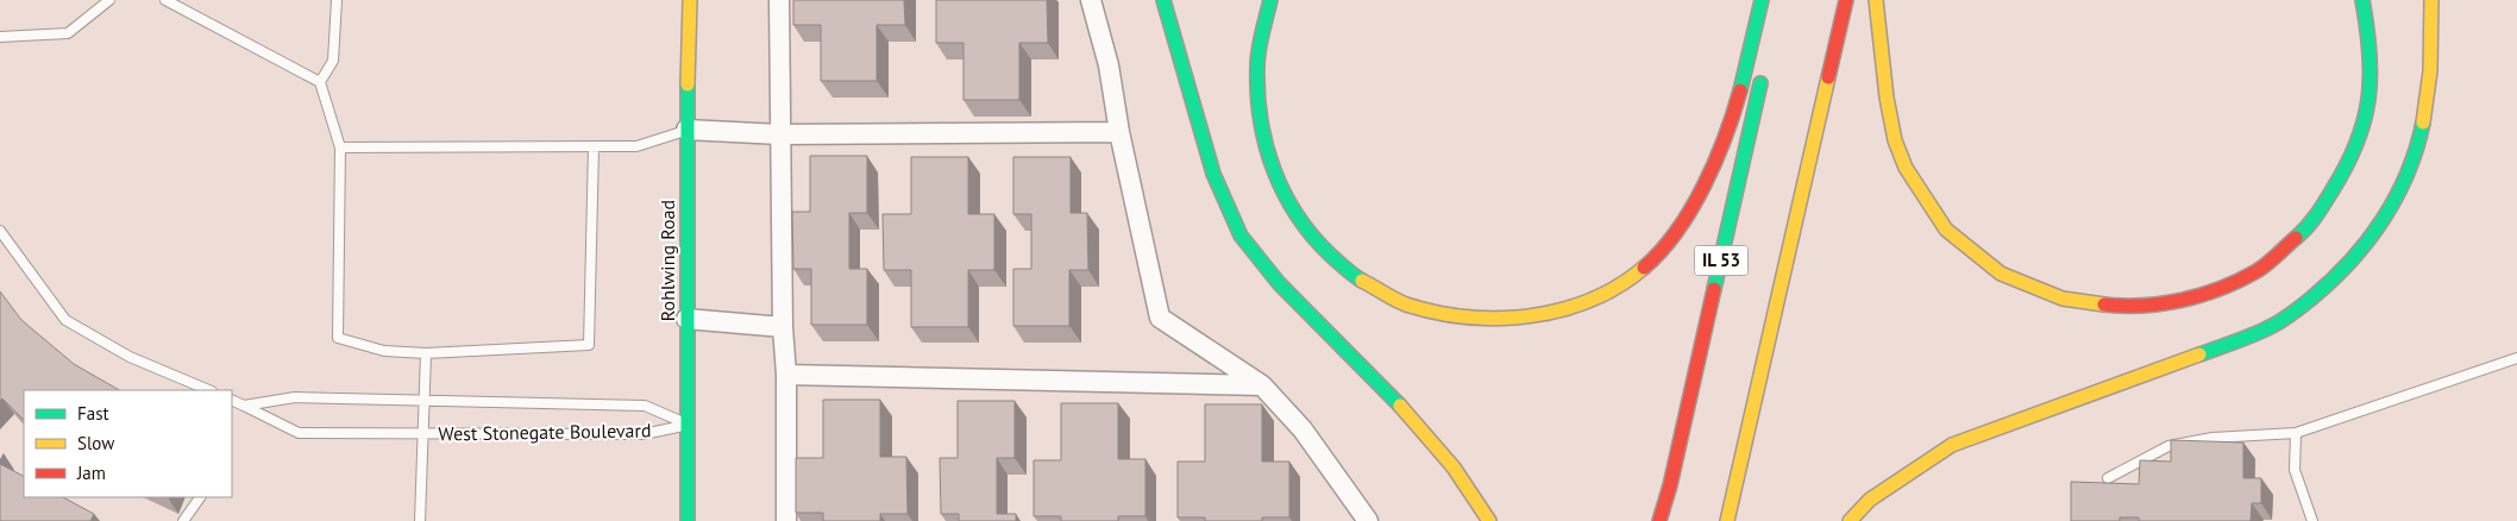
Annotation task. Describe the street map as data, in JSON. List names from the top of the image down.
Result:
{
  "streets": {
    "main road": ["Rohlwing Road", "IL 53"],
    "lane": ["West Stonegate Boulevard"]
  },
  "crossings": [
    ["Rohlwing Road", "West Stonegate Boulevard"]
  ],
  "legend": ["Fast", "Slow", "Jam"]
}
